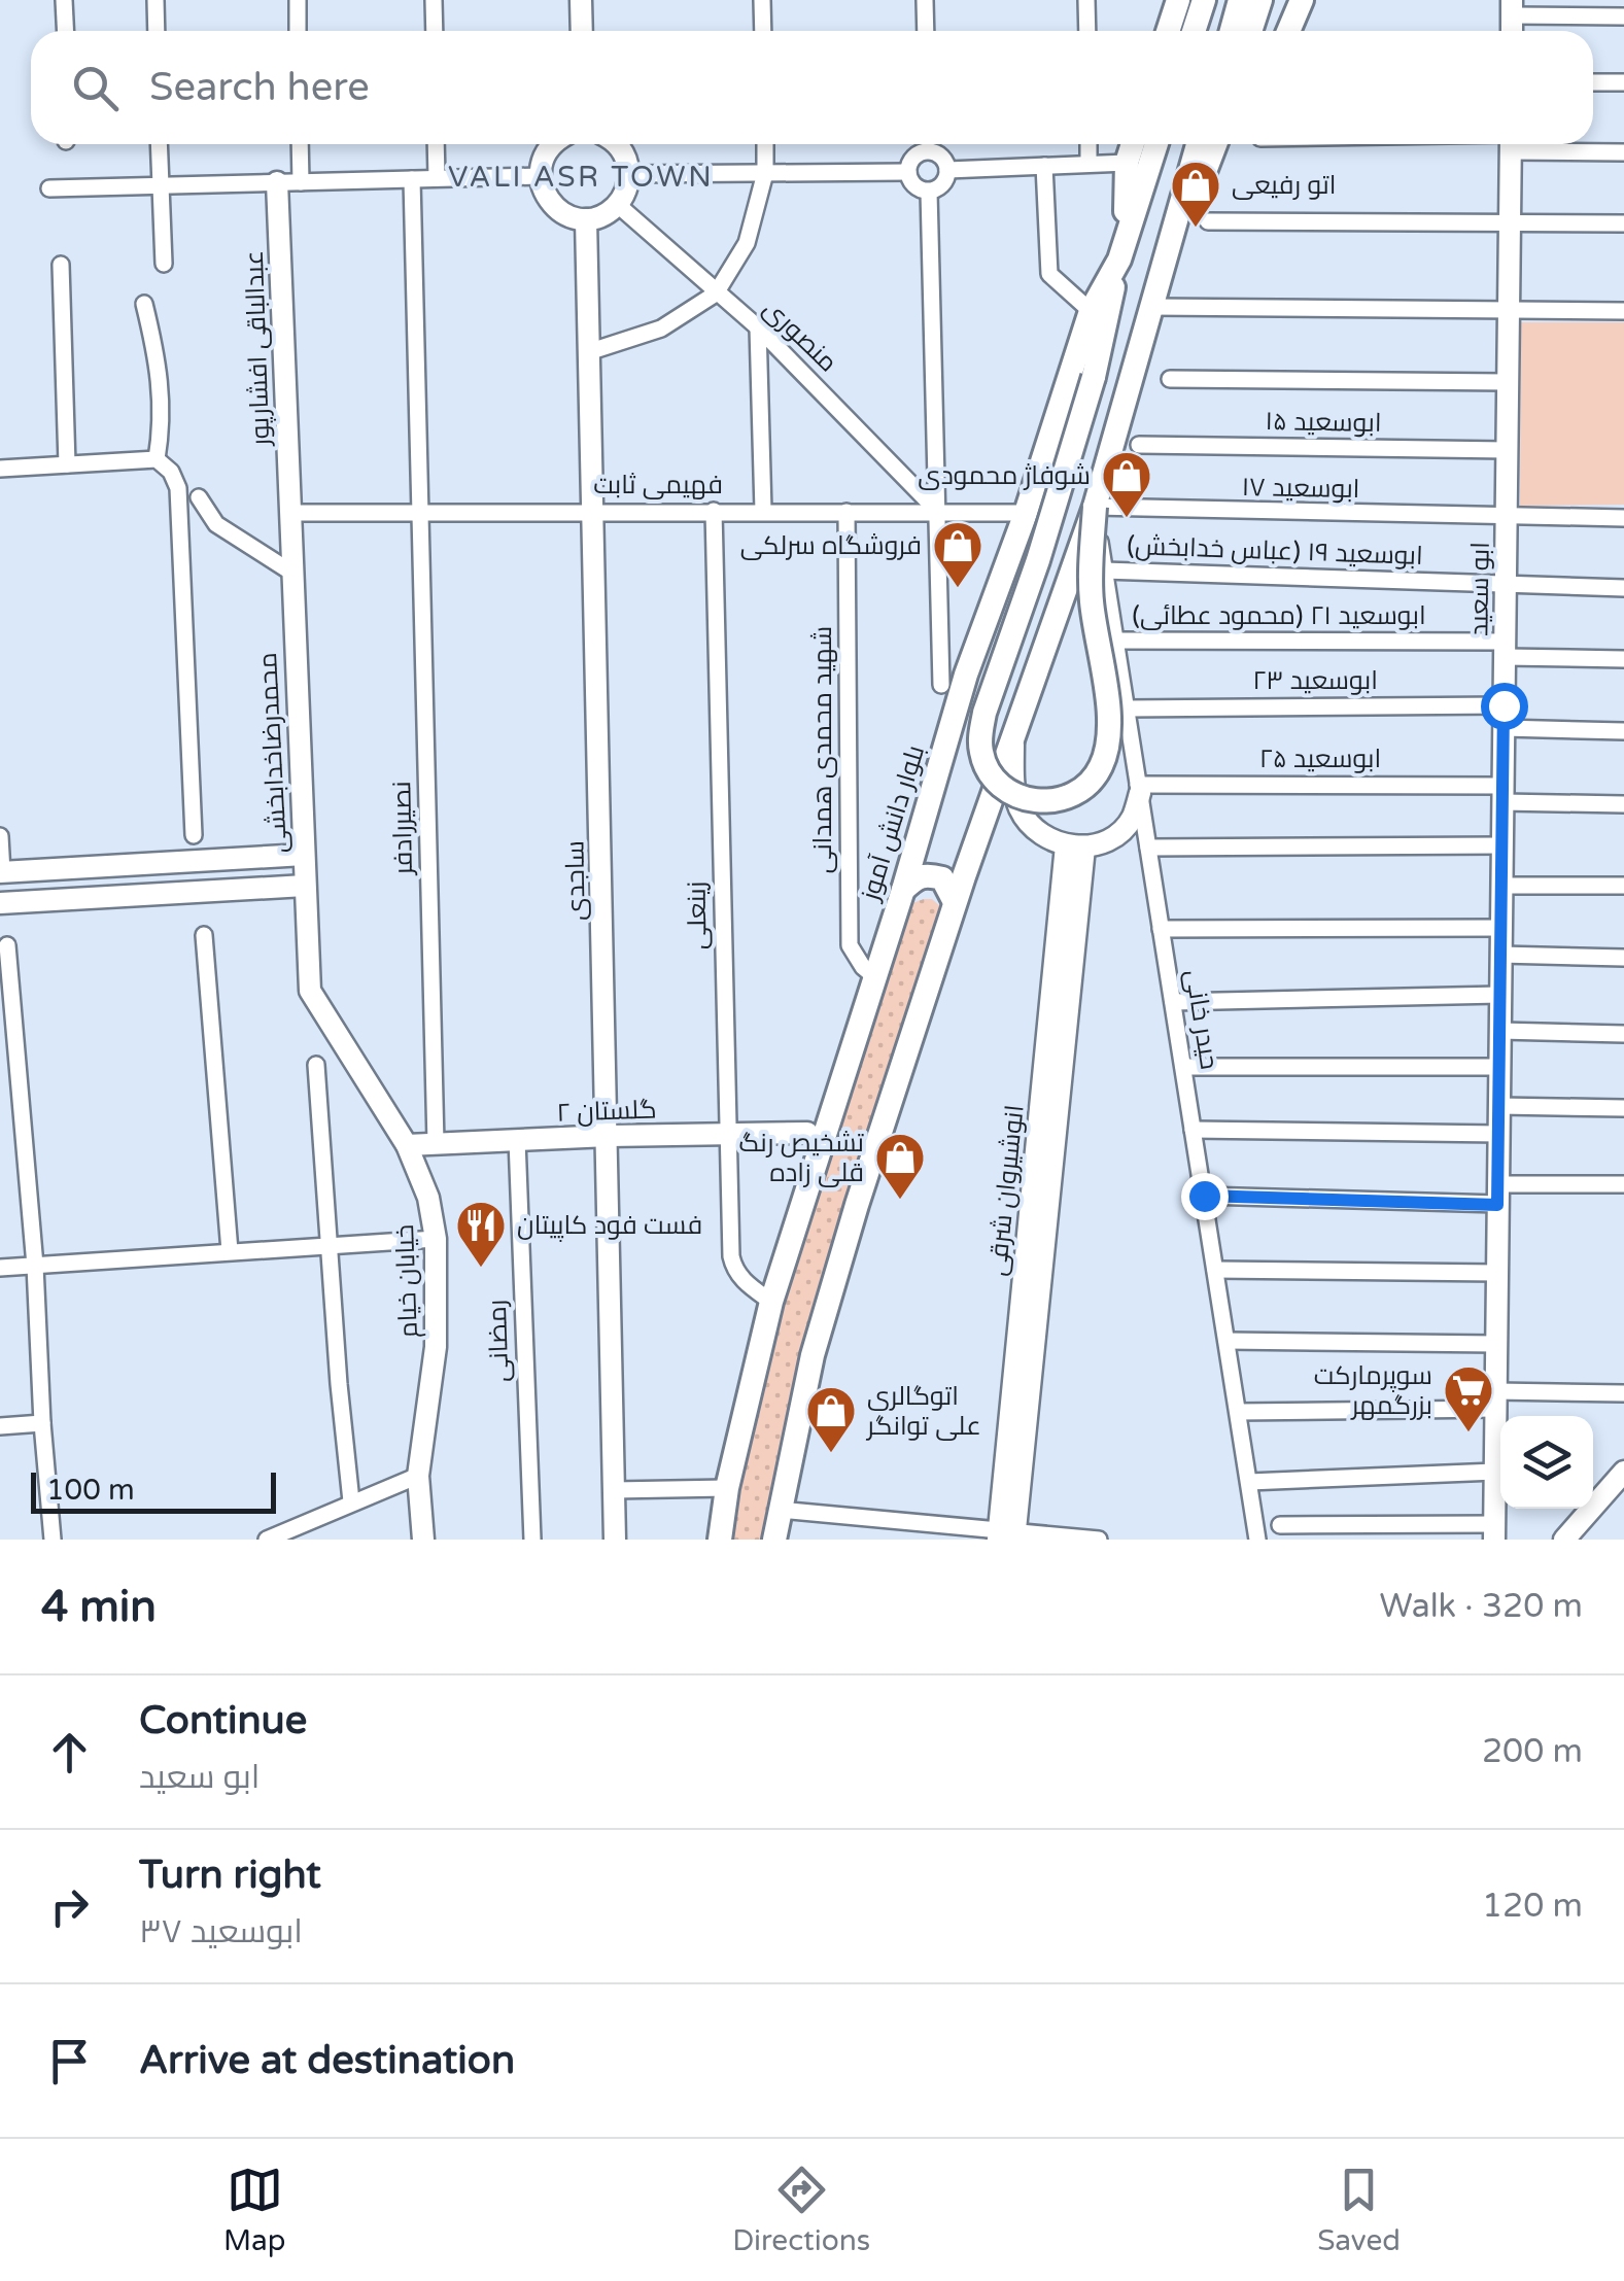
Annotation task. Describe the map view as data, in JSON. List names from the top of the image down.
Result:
{
  "streets": {
    "main road": ["بلوار دانش آموز"],
    "street": [
      "منصوری",
      "عبدالباقی افشارپور",
      "ابوسعید ۱۵",
      "فهیمی ثابت",
      "ابوسعید ۱۷",
      "ابوسعید ۱۹ (عباس خدابخش)",
      "ابو سعید",
      "ابوسعید ۲۱ (محمود عطائی)",
      "ابوسعید ۲۳",
      "شهید محمدی همدانی",
      "محمدرضاخدابخشی",
      "ابوسعید ۲۵",
      "نصیررادفر",
      "ساجدی",
      "زینعلی",
      "حیدر خانی",
      "گلستان ۲",
      "انوشیروان شرقی",
      "خیابان خیام",
      "رمضانی"
    ]
  },
  "crossings": [
    ["منصوری", "فهیمی ثابت"],
    ["عبدالباقی افشارپور", "فهیمی ثابت"],
    ["عبدالباقی افشارپور", "محمدرضاخدابخشی"],
    ["ابوسعید ۱۵", "ابو سعید"],
    ["فهیمی ثابت", "شهید محمدی همدانی"],
    ["فهیمی ثابت", "محمدرضاخدابخشی"],
    ["فهیمی ثابت", "بلوار دانش آموز"],
    ["فهیمی ثابت", "نصیررادفر"],
    ["فهیمی ثابت", "ساجدی"],
    ["فهیمی ثابت", "زینعلی"],
    ["ابوسعید ۱۷", "ابو سعید"],
    ["ابوسعید ۱۷", "حیدر خانی"],
    ["ابوسعید ۱۹ (عباس خدابخش)", "ابو سعید"],
    ["ابوسعید ۱۹ (عباس خدابخش)", "حیدر خانی"],
    ["ابو سعید", "ابوسعید ۲۱ (محمود عطائی)"],
    ["ابو سعید", "ابوسعید ۲۳"],
    ["ابو سعید", "ابوسعید ۲۵"],
    ["ابوسعید ۲۱ (محمود عطائی)", "حیدر خانی"],
    ["ابوسعید ۲۳", "حیدر خانی"],
    ["شهید محمدی همدانی", "بلوار دانش آموز"],
    ["محمدرضاخدابخشی", "خیابان خیام"],
    ["ابوسعید ۲۵", "حیدر خانی"],
    ["بلوار دانش آموز", "زینعلی"],
    ["نصیررادفر", "گلستان ۲"],
    ["ساجدی", "گلستان ۲"],
    ["زینعلی", "گلستان ۲"],
    ["گلستان ۲", "خیابان خیام"],
    ["گلستان ۲", "رمضانی"]
  ],
  "districts": ["VALI ASR TOWN"],
  "places": {
    "shop": [
      "اتو رفیعی",
      "شوفاژ محمودی",
      "فروشگاه سرلکی",
      "تشخیص رنگ قلی زاده",
      "اتوگالری علی توانگر"
    ],
    "restaurant": ["فست فود کاپیتان"],
    "supermarket": ["سوپرمارکت بزرگمهر"]
  },
  "scale_bar": "100 m",
  "page": {
    "search": "Search here",
    "scale": "100 m",
    "heading": ["4 min", "Walk · 320 m"],
    "list": [
      ["Continue", "ابو سعید", "200 m"],
      ["Turn right", "ابوسعید ۳۷", "120 m"],
      "Arrive at destination"
    ],
    "nav": ["Map", "Directions", "Saved"]
  }
}
